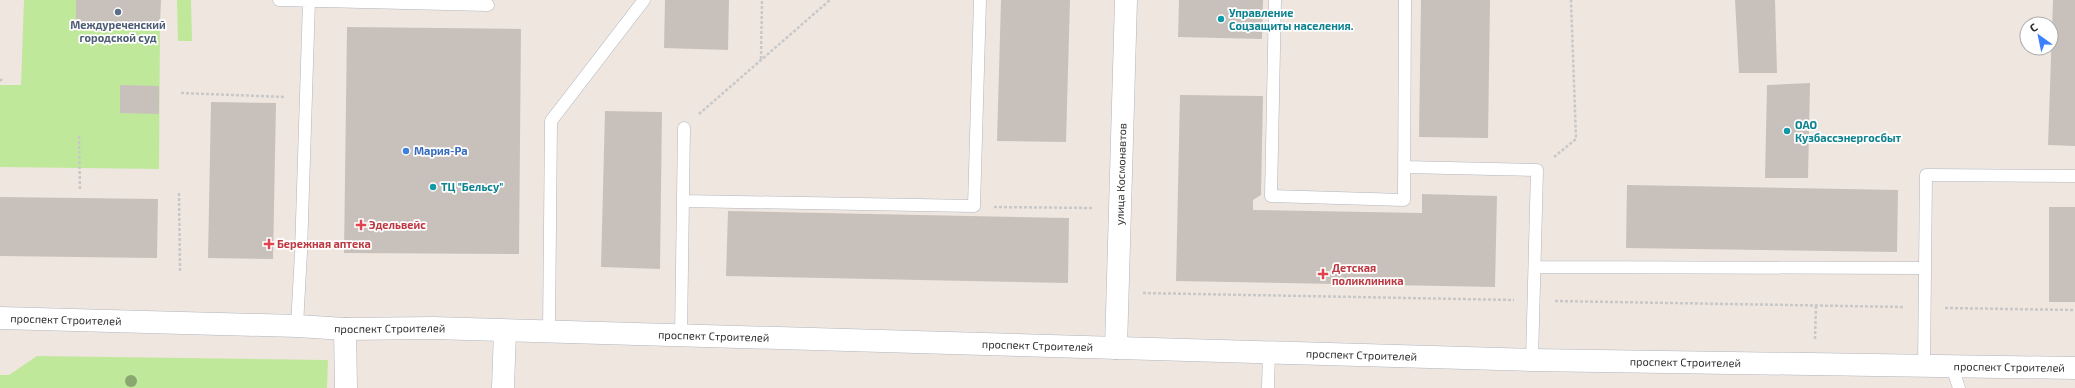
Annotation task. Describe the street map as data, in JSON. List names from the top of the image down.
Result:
{
  "streets": {
    "main road": ["улица Космонавтов", "проспект Строителей"]
  },
  "crossings": [
    ["улица Космонавтов", "проспект Строителей"]
  ],
  "places": {
    "other": [
      "Междуреченский городской суд",
      "Управление Соцзащиты населения.",
      "ОАО Кузбассэнергосбыт",
      "Мария-Ра",
      "ТЦ \"Бельсу\""
    ],
    "health": ["Эдельвейс", "Бережная аптека", "Детская поликлиника"]
  },
  "north": "top left"
}
